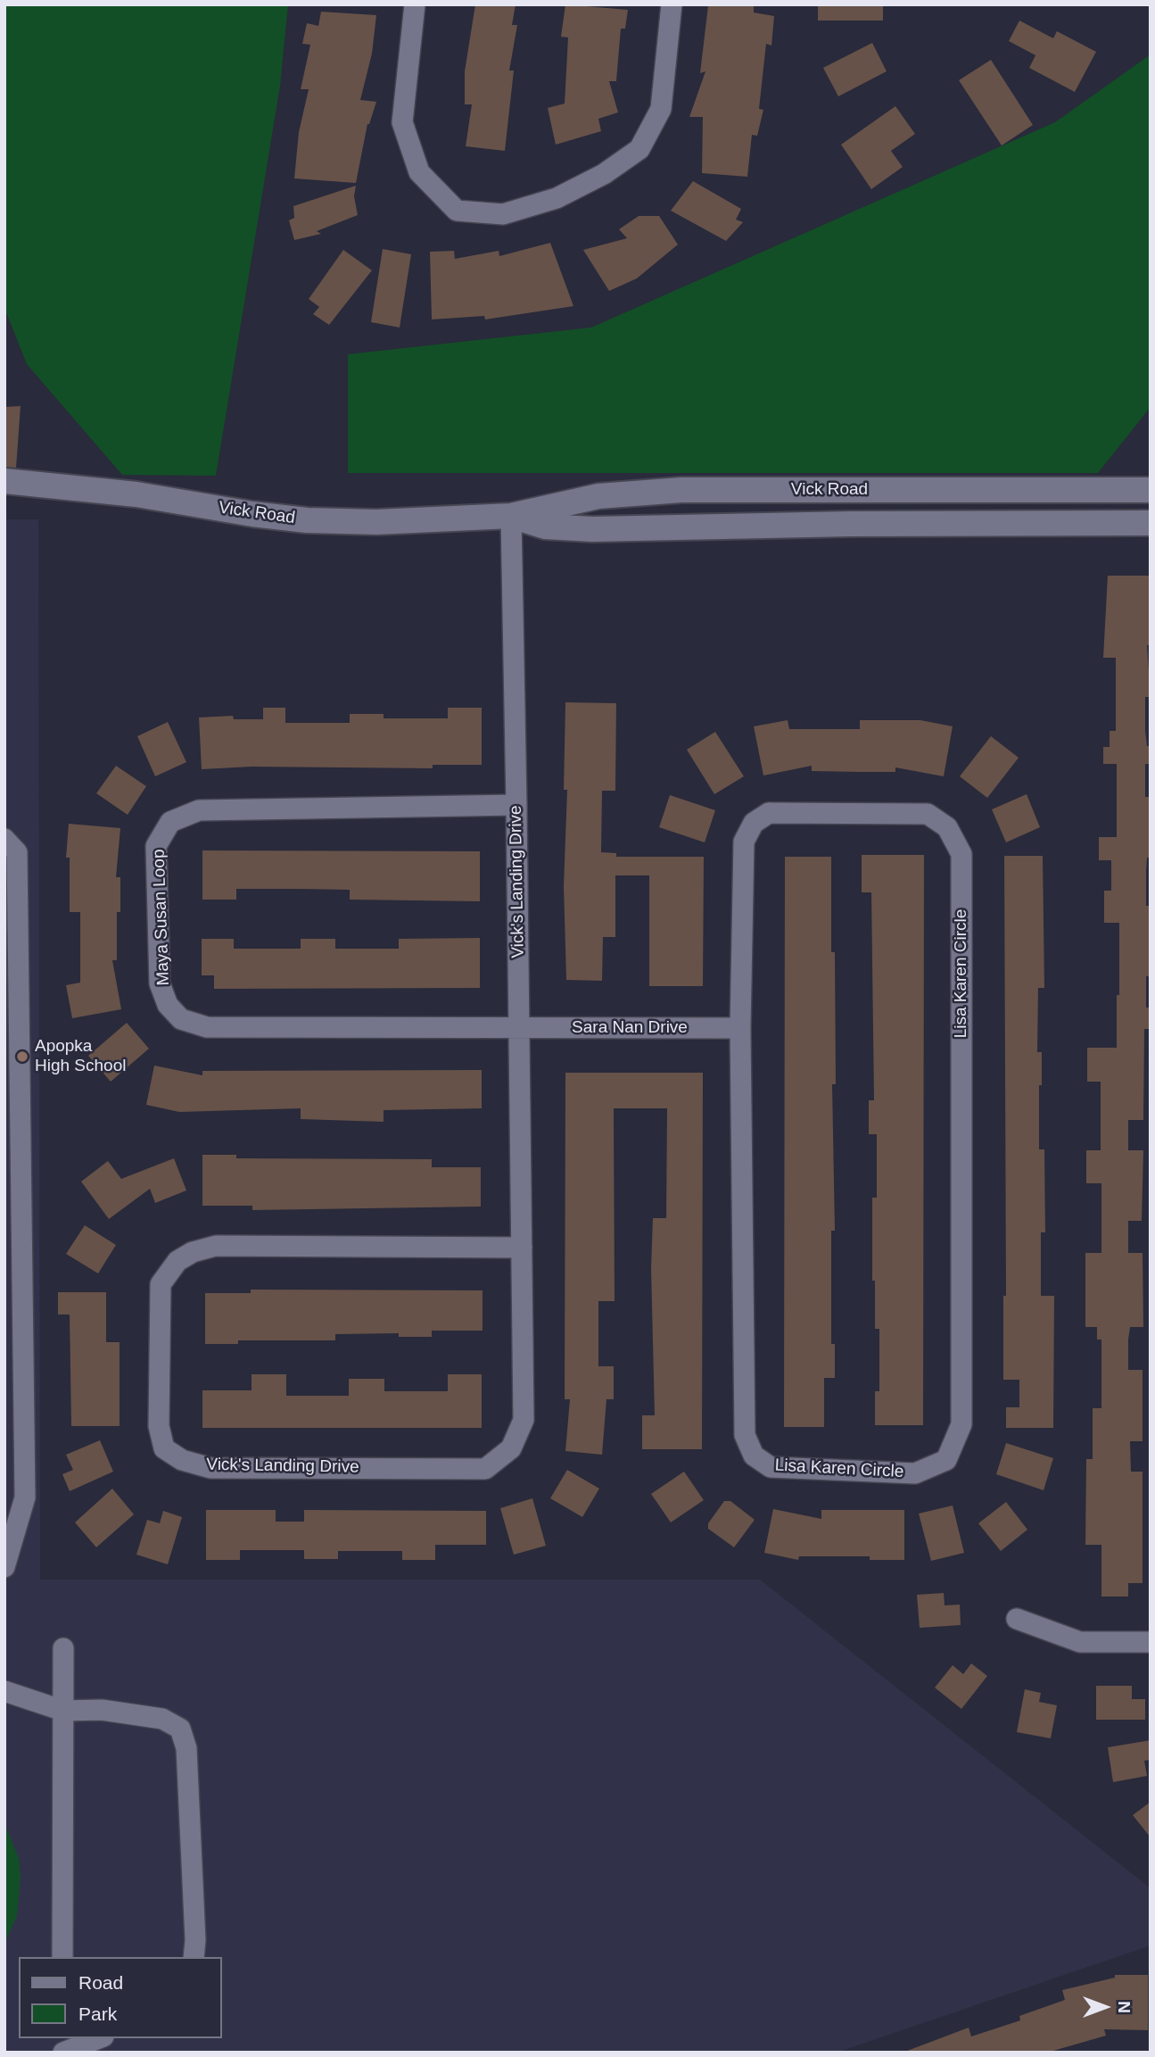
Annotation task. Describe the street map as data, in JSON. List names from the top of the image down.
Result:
{
  "streets": {
    "street": [
      "Vick Road",
      "Vick's Landing Drive",
      "Maya Susan Loop",
      "Lisa Karen Circle",
      "Sara Nan Drive"
    ]
  },
  "crossings": [
    ["Vick Road", "Vick's Landing Drive"],
    ["Vick's Landing Drive", "Maya Susan Loop"],
    ["Vick's Landing Drive", "Sara Nan Drive"],
    ["Maya Susan Loop", "Sara Nan Drive"],
    ["Lisa Karen Circle", "Sara Nan Drive"]
  ],
  "places": ["Apopka High School"],
  "legend": ["Road", "Park"],
  "north": "right"
}
